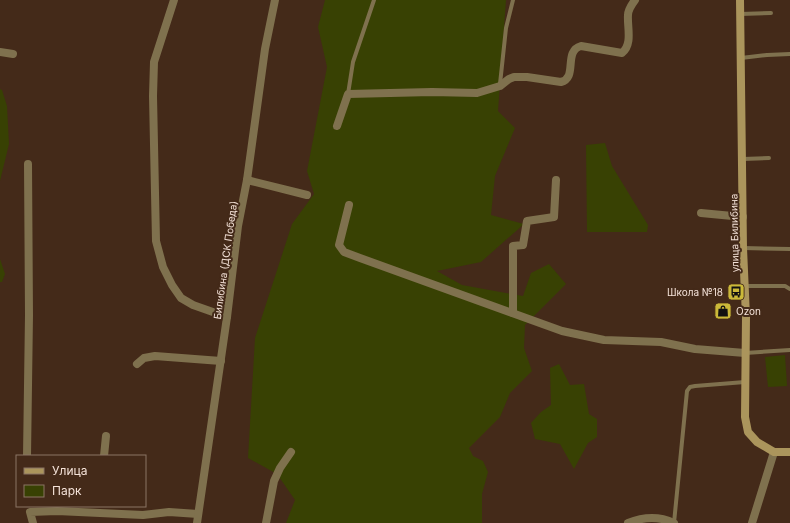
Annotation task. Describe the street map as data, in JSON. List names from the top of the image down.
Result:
{
  "streets": {
    "main road": ["улица Билибина"],
    "street": ["Билибина (ДСК Победа)"]
  },
  "places": {
    "bus stop": ["Школа №18"],
    "shop": ["Ozon"]
  },
  "legend": ["Улица", "Парк"]
}
